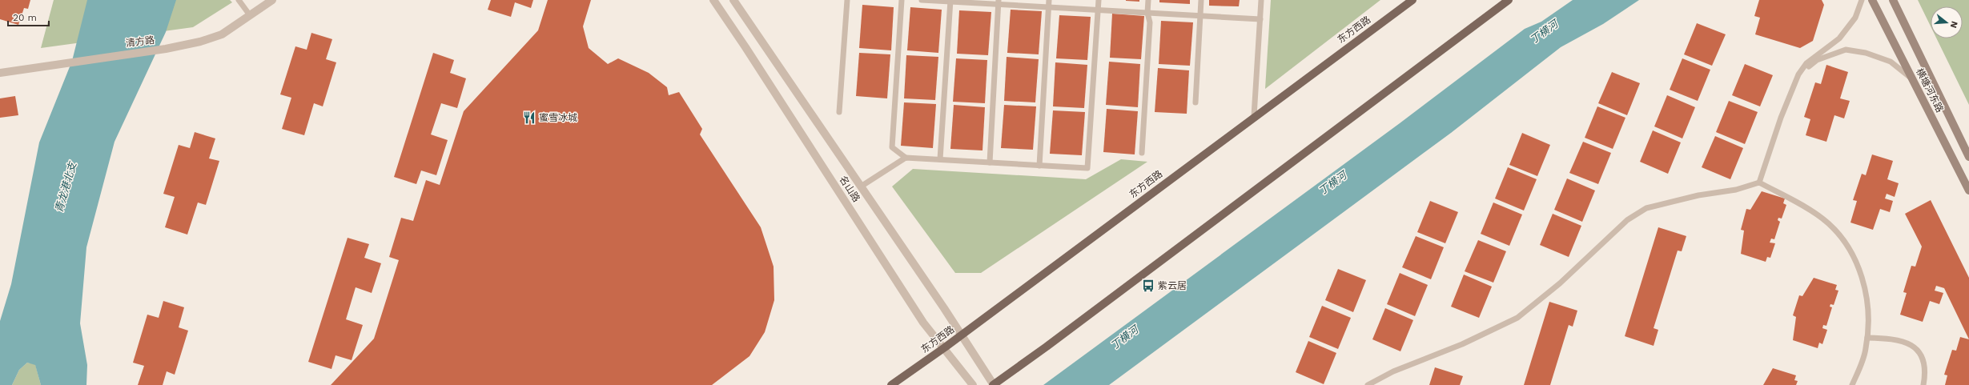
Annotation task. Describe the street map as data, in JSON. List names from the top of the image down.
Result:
{
  "streets": {
    "main road": ["东方西路", "横塘河东路"],
    "street": ["清方路", "名山路"]
  },
  "crossings": [
    ["东方西路", "名山路"]
  ],
  "water": ["丁横河", "青龙港北支"],
  "places": {
    "restaurant": ["蜜雪冰城"],
    "bus stop": ["紫云居"]
  },
  "scale_bar": "20 m",
  "north": "right"
}
